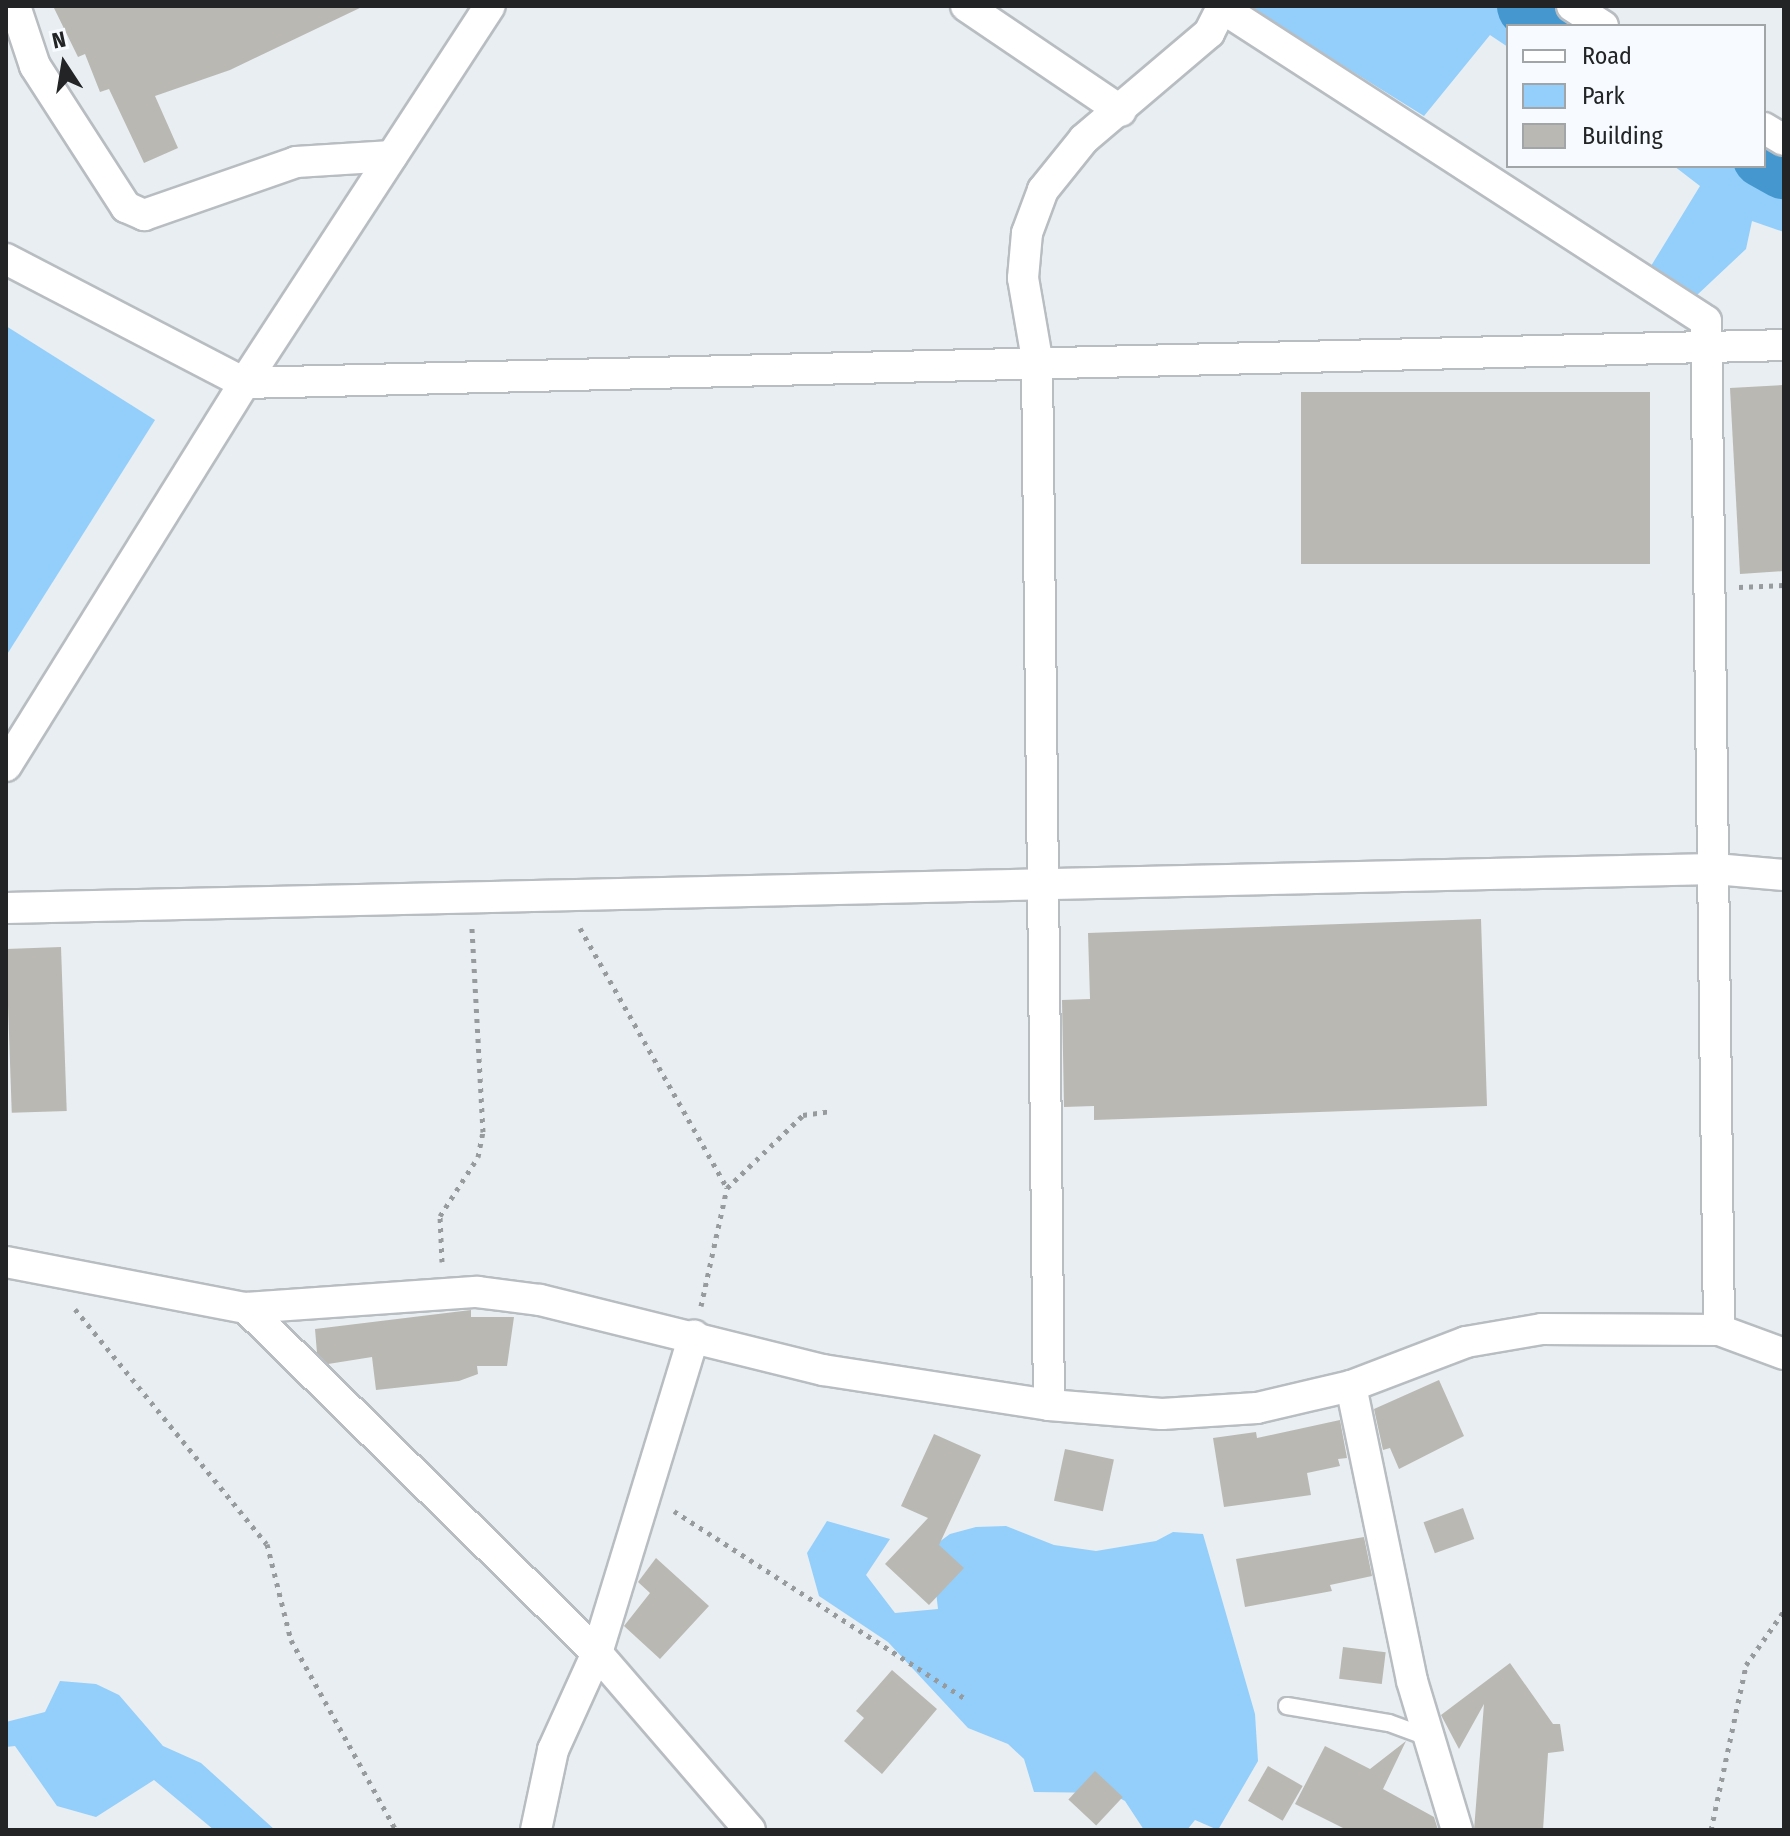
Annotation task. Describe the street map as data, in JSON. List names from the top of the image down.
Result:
{
  "legend": ["Road", "Park", "Building"],
  "north": "top"
}
